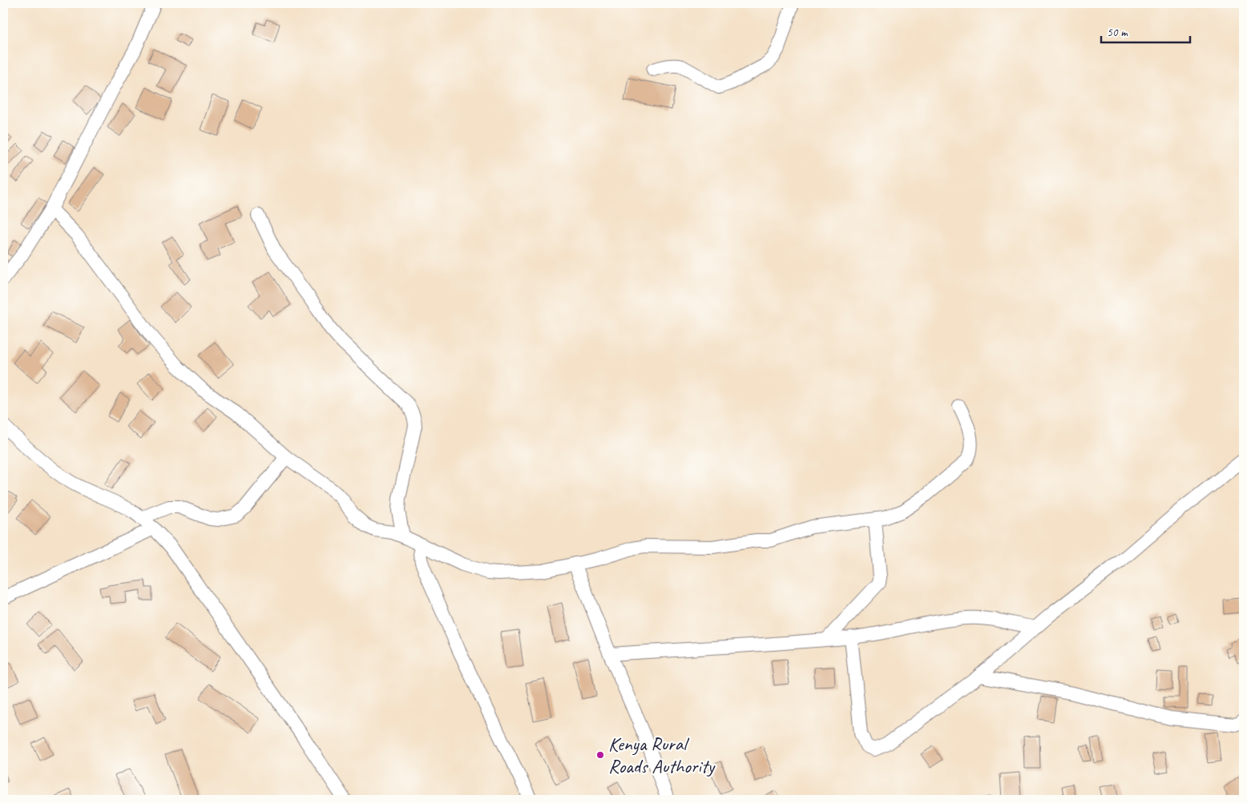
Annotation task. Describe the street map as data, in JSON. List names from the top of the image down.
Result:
{
  "places": ["Kenya Rural Roads Authority"],
  "scale_bar": "50 m"
}
